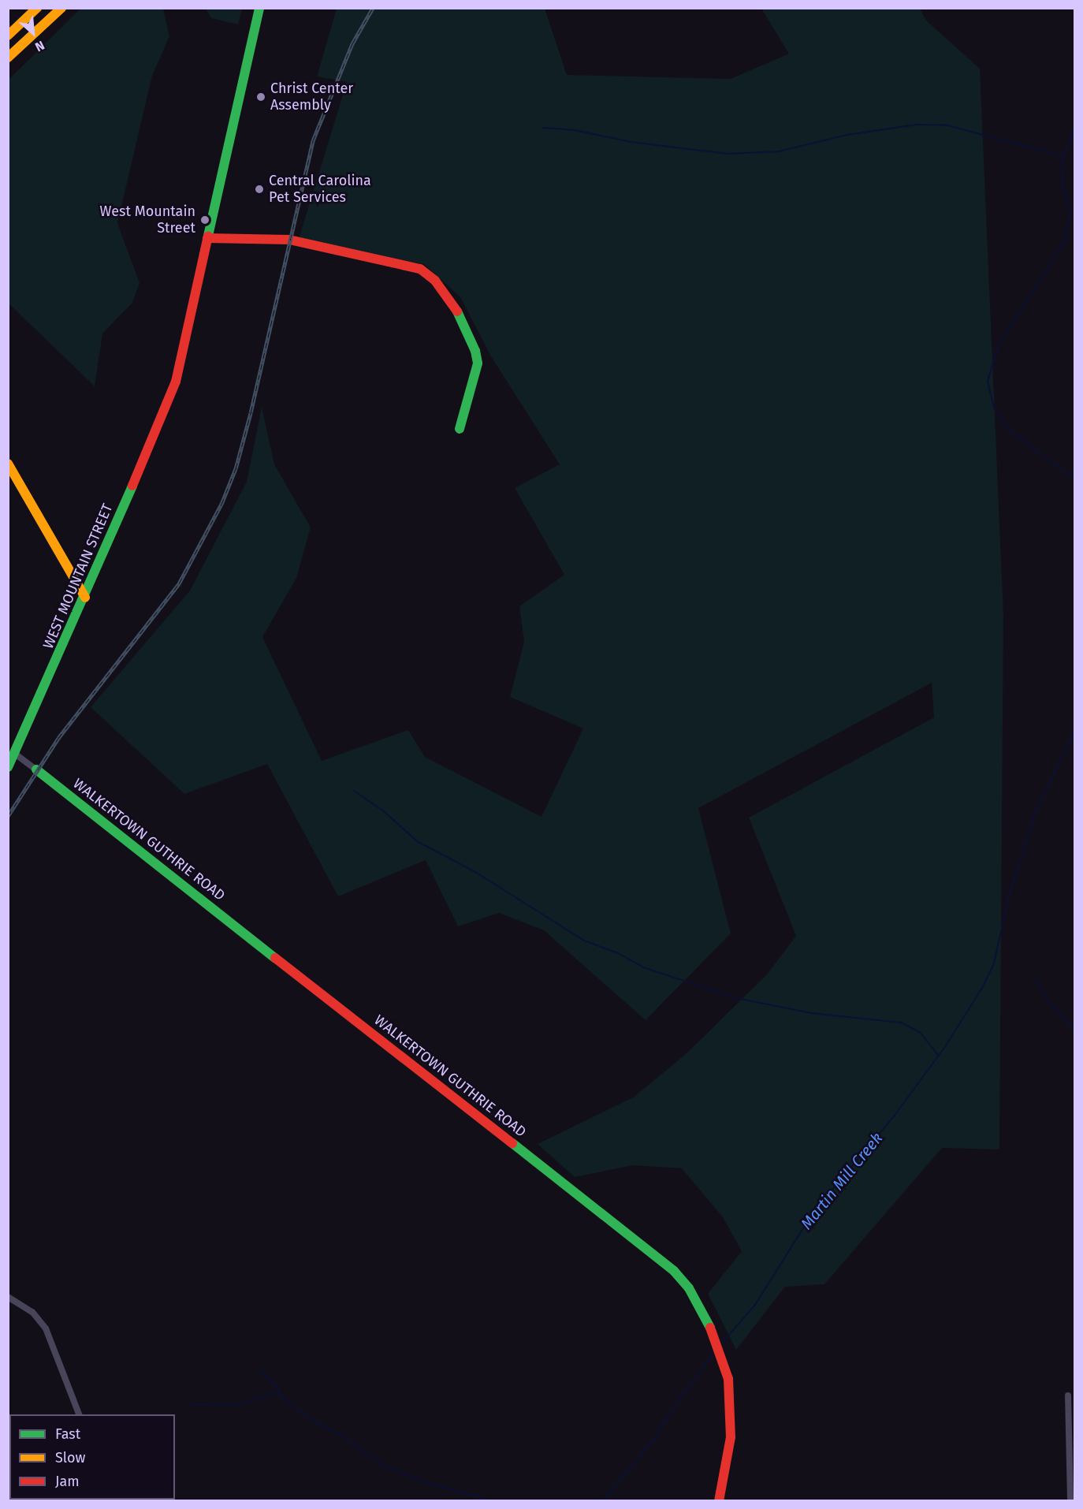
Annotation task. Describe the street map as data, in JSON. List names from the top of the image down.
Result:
{
  "streets": {
    "main road": ["WEST MOUNTAIN STREET", "WALKERTOWN GUTHRIE ROAD"]
  },
  "crossings": [
    ["WEST MOUNTAIN STREET", "WALKERTOWN GUTHRIE ROAD"]
  ],
  "water": ["Martin Mill Creek"],
  "places": ["Christ Center Assembly", "Central Carolina Pet Services", "West Mountain Street"],
  "legend": ["Fast", "Slow", "Jam"],
  "north": "bottom right"
}
